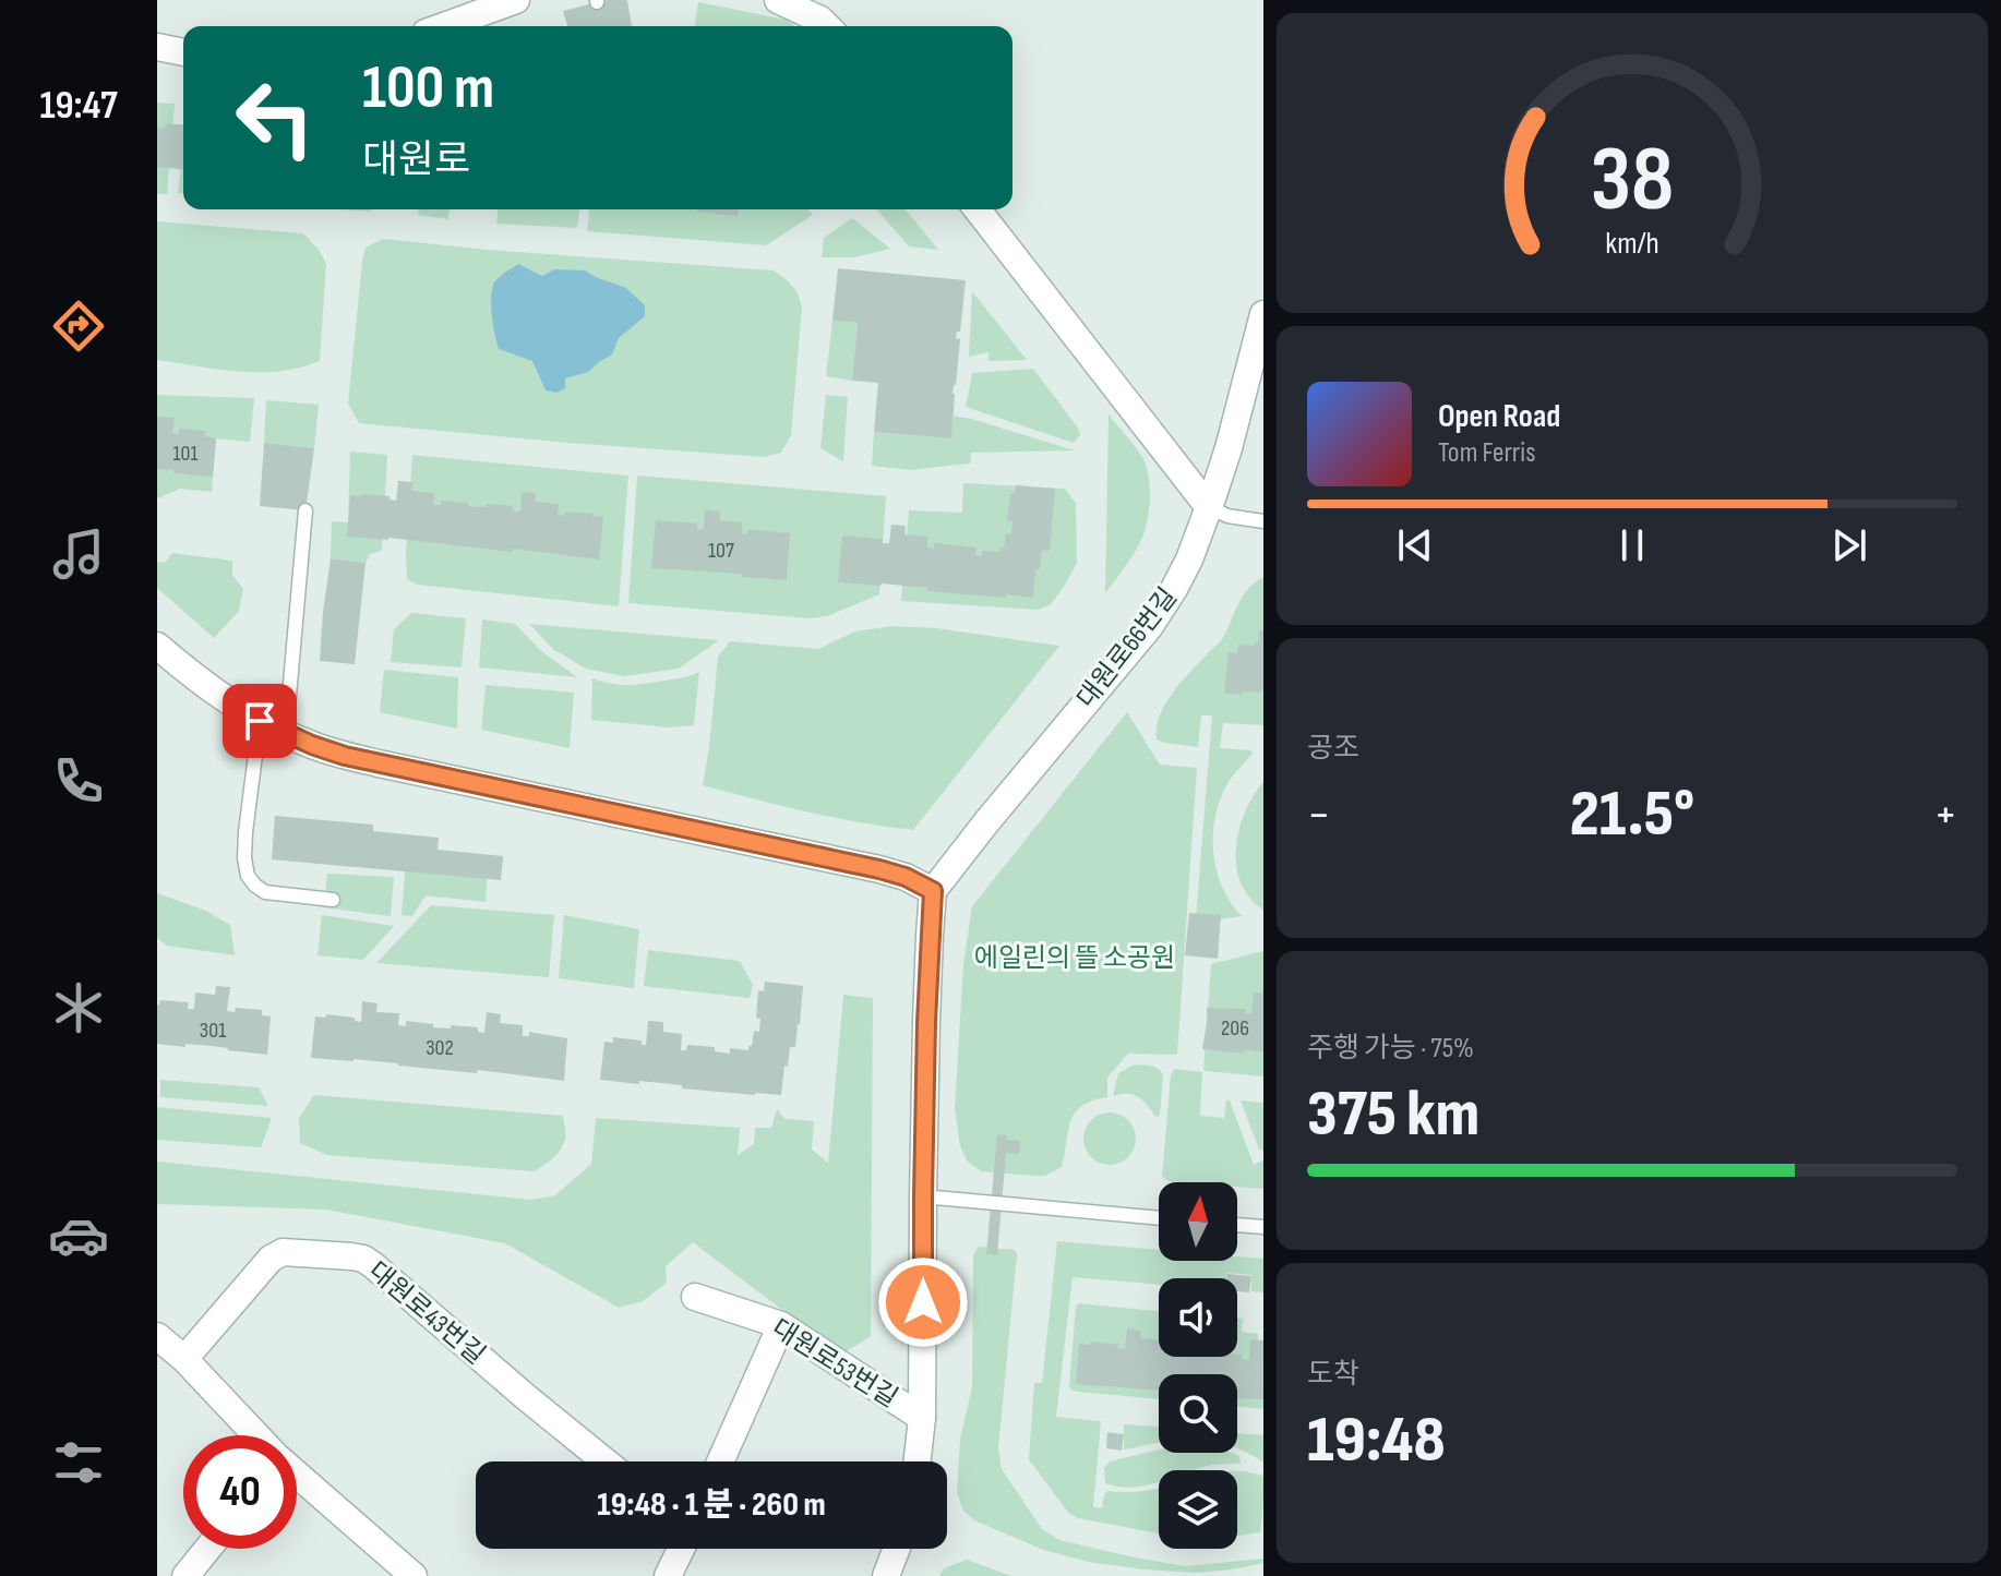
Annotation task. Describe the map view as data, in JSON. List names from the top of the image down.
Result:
{
  "streets": {
    "street": ["대원로66번길", "대원로43번길", "대원로53번길"]
  },
  "parks": ["에일린의 뜰 소공원"],
  "house_numbers": [
    "101",
    "107",
    "206",
    "301",
    "302"
  ],
  "north": "top",
  "page": {
    "tabs": "19:47",
    "turn": ["100 m", "대원로"],
    "song": ["Open Road", "Tom Ferris"],
    "tile": [
      "공조",
      ["주행 가능 · 75%", "375 km"],
      ["도착", "19:48"]
    ],
    "heat": ["−", "21.5°", "+"],
    "limit": "40",
    "trip": "19:48 · 1 분 · 260 m",
    "gauge": ["38", "km/h"]
  }
}
